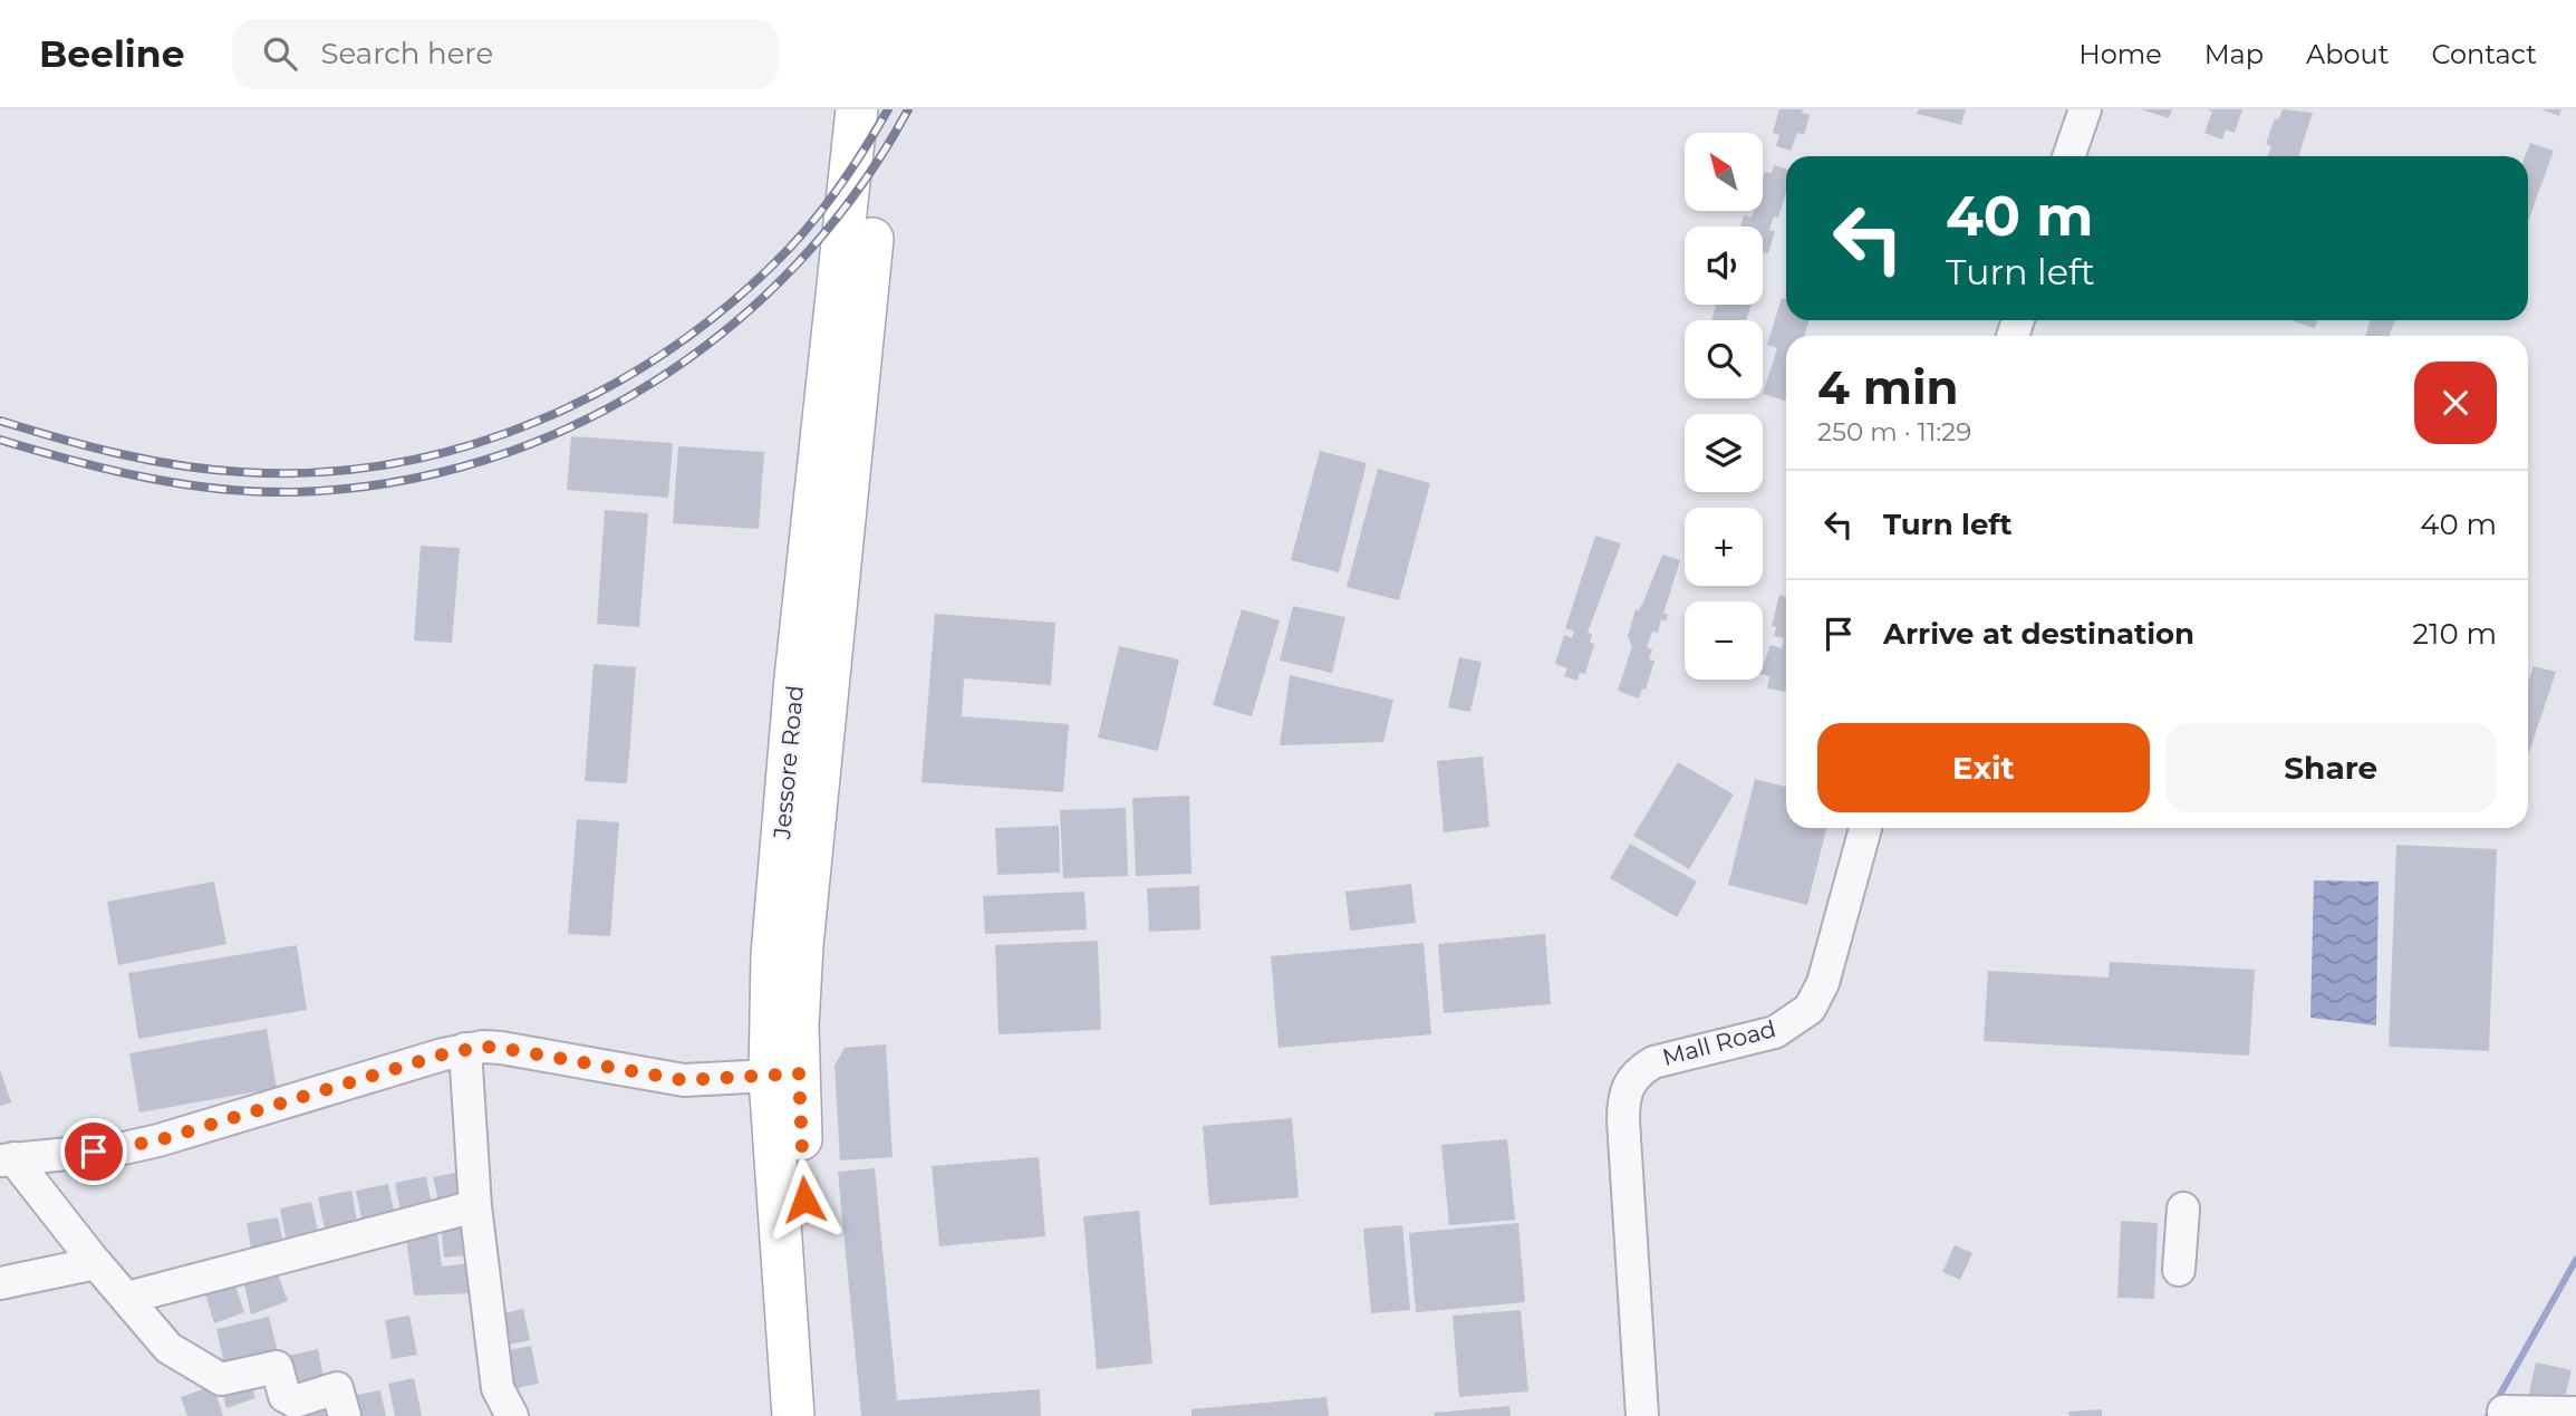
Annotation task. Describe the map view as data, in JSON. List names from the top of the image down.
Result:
{
  "streets": {
    "main road": ["Jessore Road"],
    "street": ["Mall Road"]
  },
  "north": "top left",
  "page": {
    "header": "Beeline",
    "search": "Search here",
    "nav": [
      "Home",
      "Map",
      "About",
      "Contact"
    ],
    "map_buttons": ["+", "−"],
    "turn": ["40 m", "Turn left"],
    "heading": ["4 min", "250 m · 11:29"],
    "list": [
      {
        "name": "Turn left",
        "value": "40 m"
      },
      {
        "name": "Arrive at destination",
        "value": "210 m"
      }
    ],
    "buttons": ["Exit", "Share"]
  }
}
